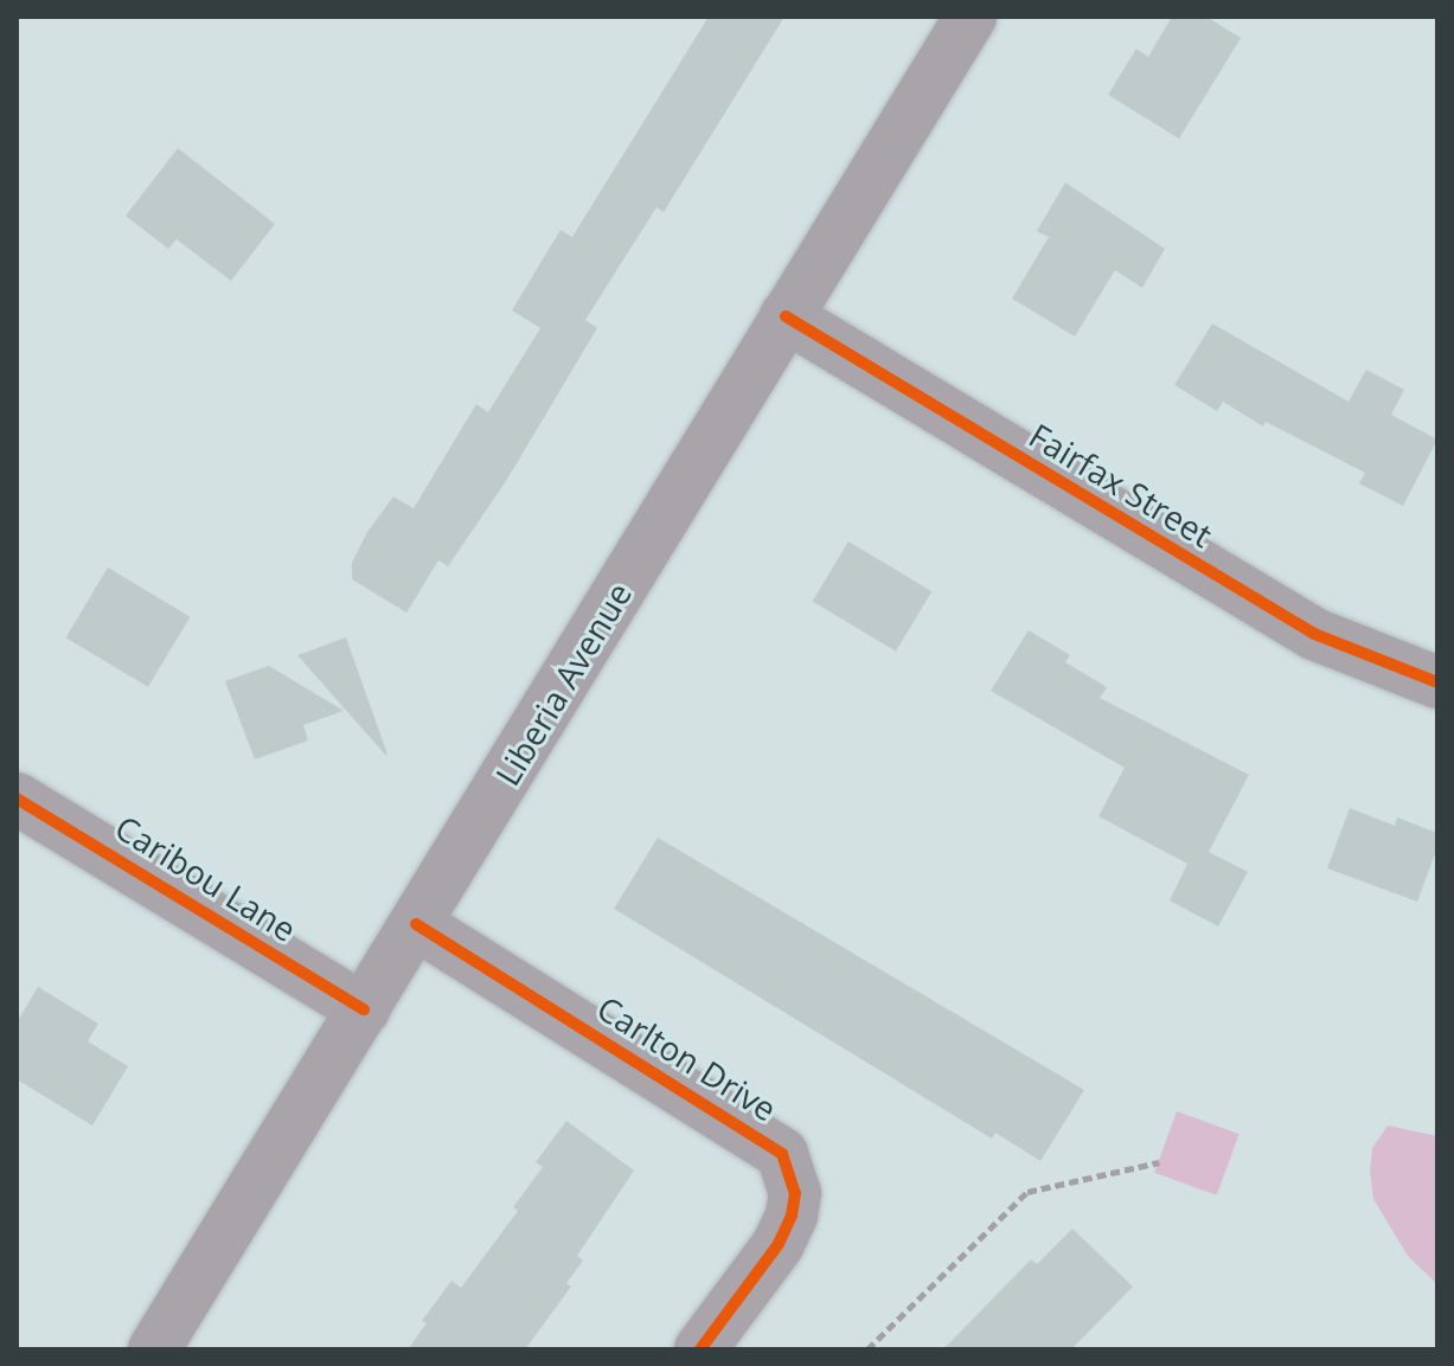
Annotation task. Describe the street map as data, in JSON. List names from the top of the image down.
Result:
{
  "streets": {
    "main road": ["Liberia Avenue"],
    "street": ["Fairfax Street", "Caribou Lane", "Carlton Drive"]
  },
  "crossings": [
    ["Fairfax Street", "Liberia Avenue"],
    ["Liberia Avenue", "Caribou Lane"],
    ["Liberia Avenue", "Carlton Drive"]
  ]
}
